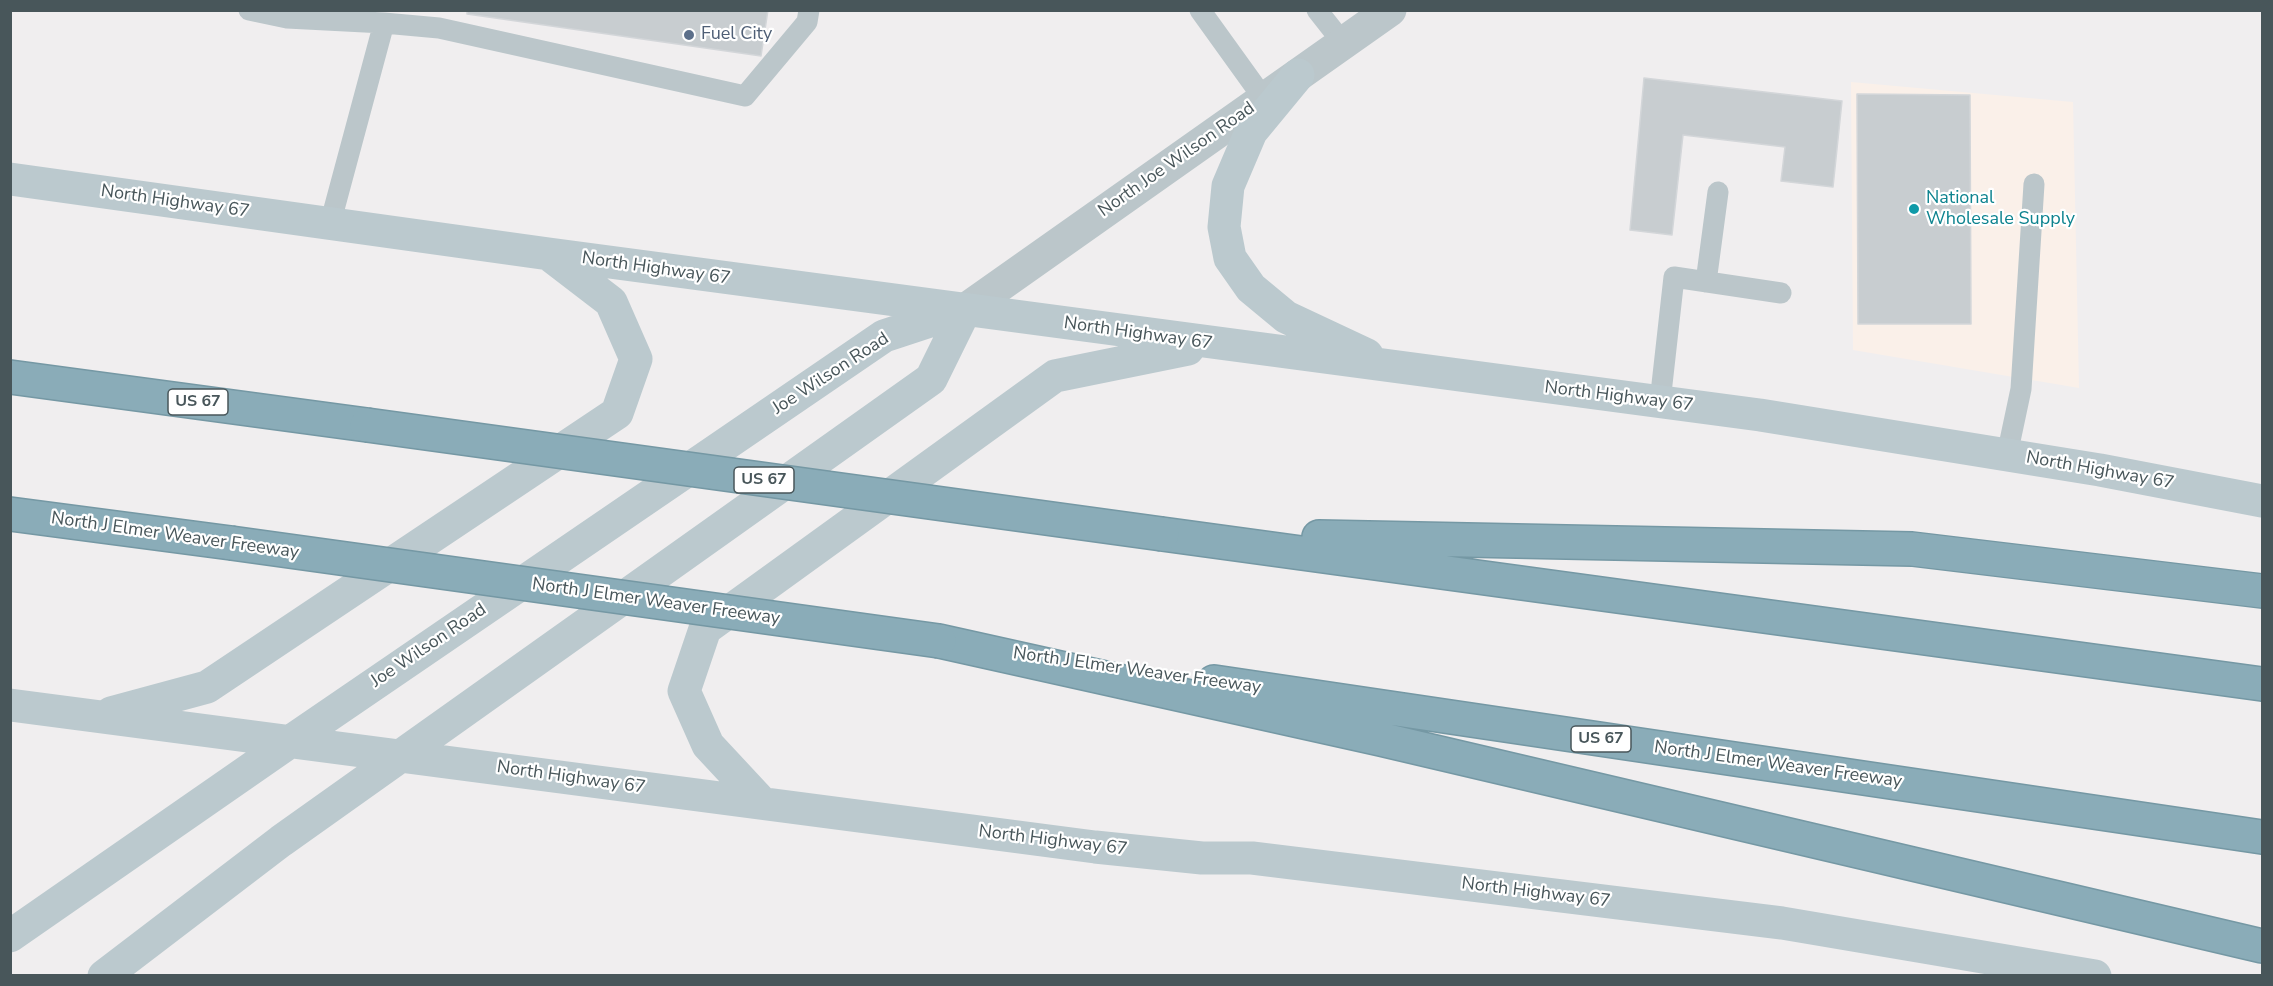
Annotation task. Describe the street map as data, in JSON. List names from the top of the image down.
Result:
{
  "streets": {
    "highway": ["US 67", "North J Elmer Weaver Freeway"],
    "main road": ["North Highway 67", "Joe Wilson Road"],
    "street": ["North Joe Wilson Road"]
  },
  "crossings": [
    ["North Joe Wilson Road", "North Highway 67"],
    ["North Joe Wilson Road", "Joe Wilson Road"],
    ["North Highway 67", "Joe Wilson Road"]
  ],
  "places": ["Fuel City", "National Wholesale Supply"]
}
